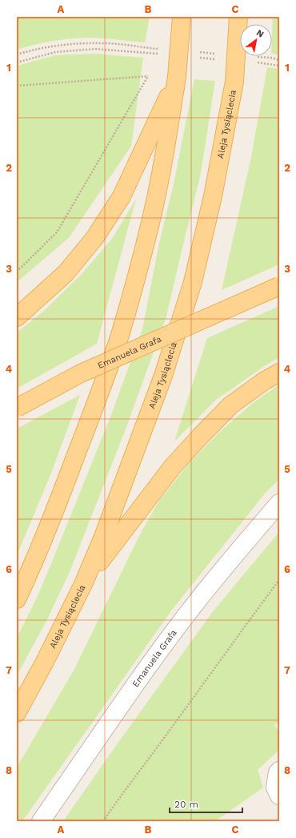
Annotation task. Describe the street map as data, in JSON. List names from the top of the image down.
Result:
{
  "streets": {
    "main road": ["Aleja Tysiąclecia", "Emanuela Grafa"]
  },
  "scale_bar": "20 m",
  "north": "top right",
  "grid": {
    "columns": ["A", "B", "C"],
    "rows": [
      "1",
      "2",
      "3",
      "4",
      "5",
      "6",
      "7",
      "8"
    ]
  }
}
